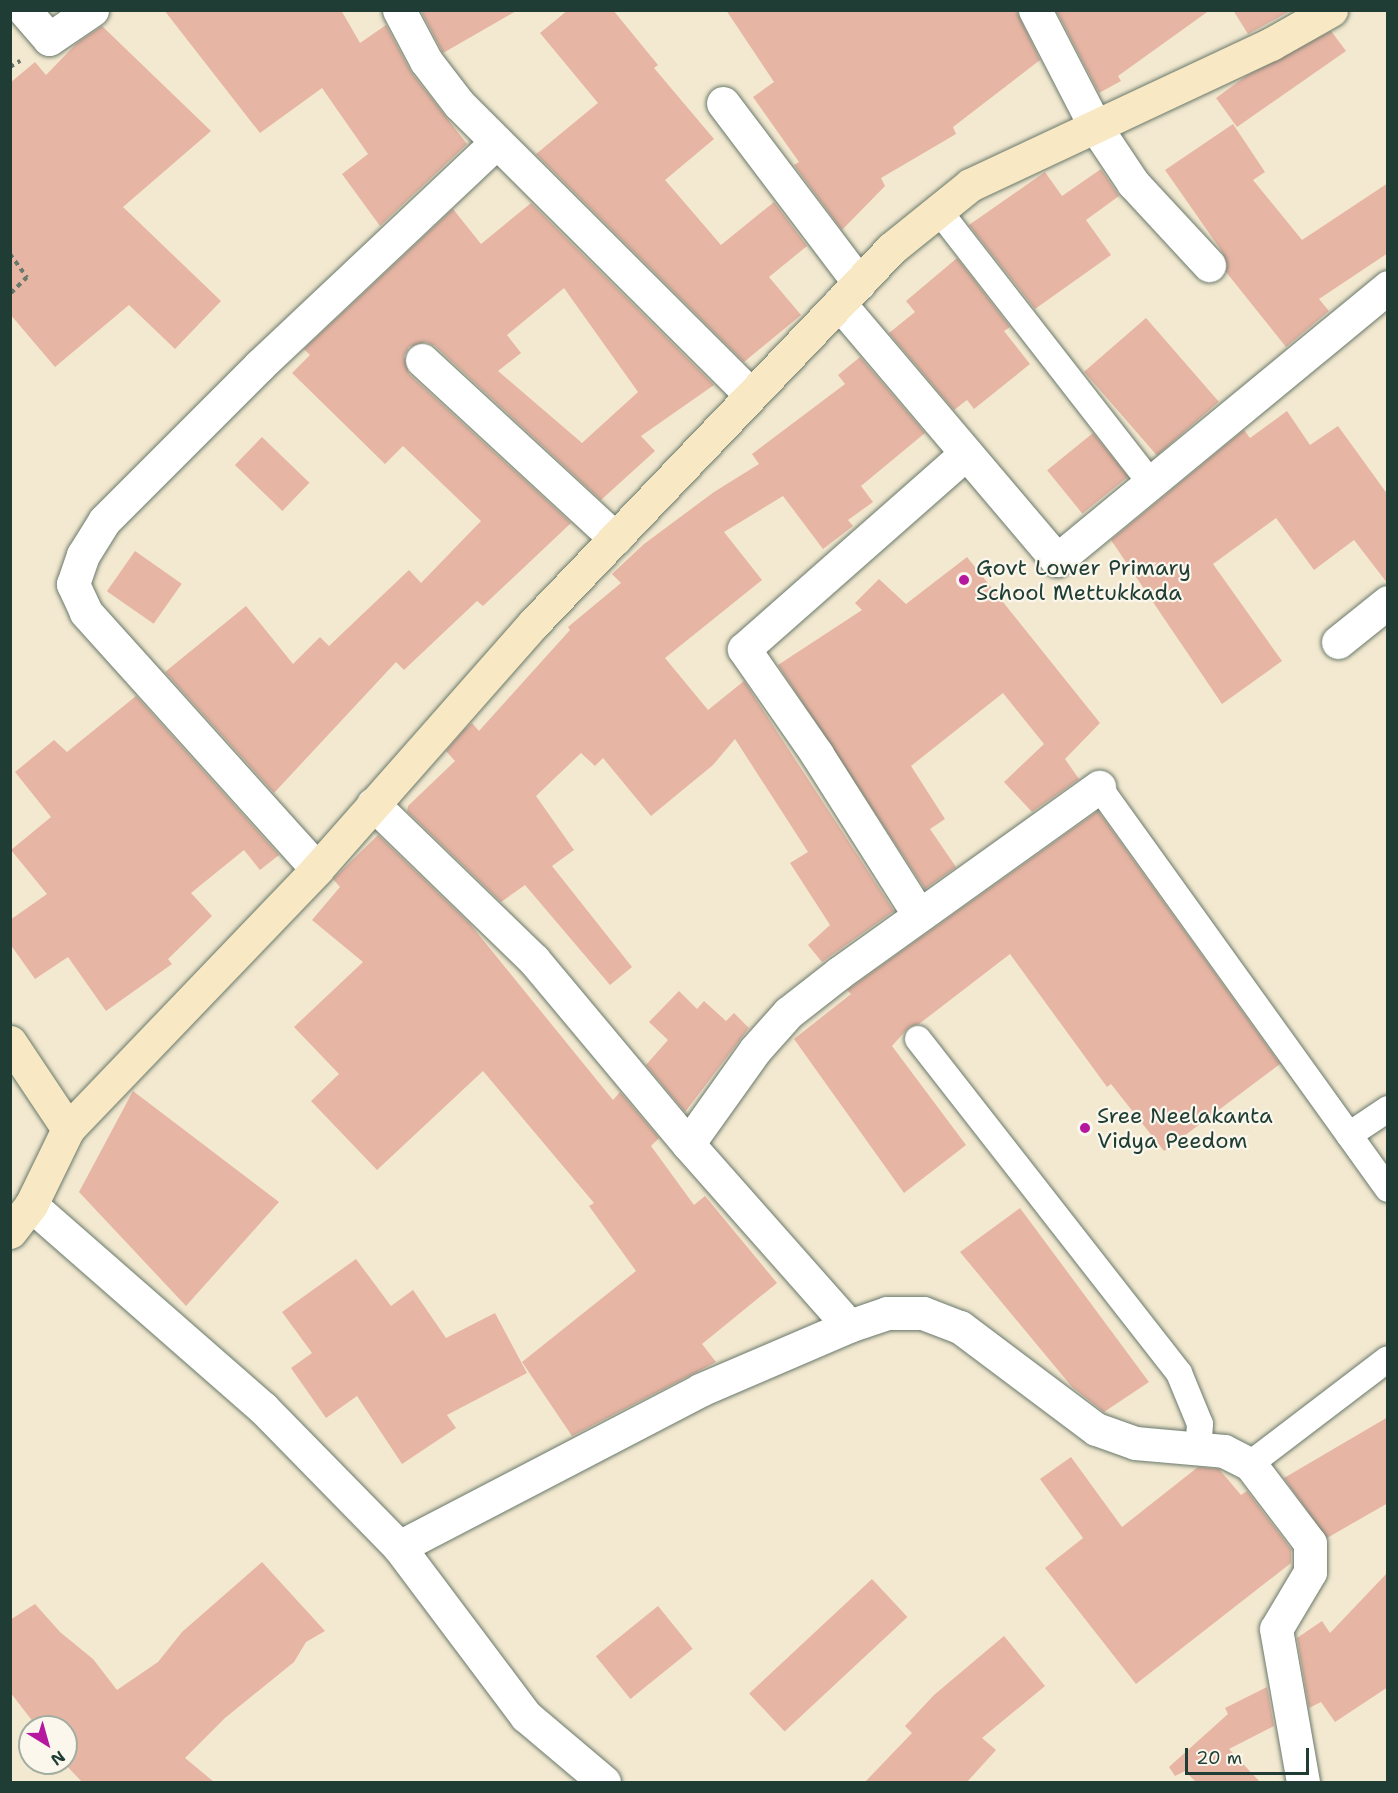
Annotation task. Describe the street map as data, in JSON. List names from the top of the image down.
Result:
{
  "places": ["Govt Lower Primary School Mettukkada", "Sree Neelakanta Vidya Peedom"],
  "scale_bar": "20 m",
  "north": "bottom right"
}
